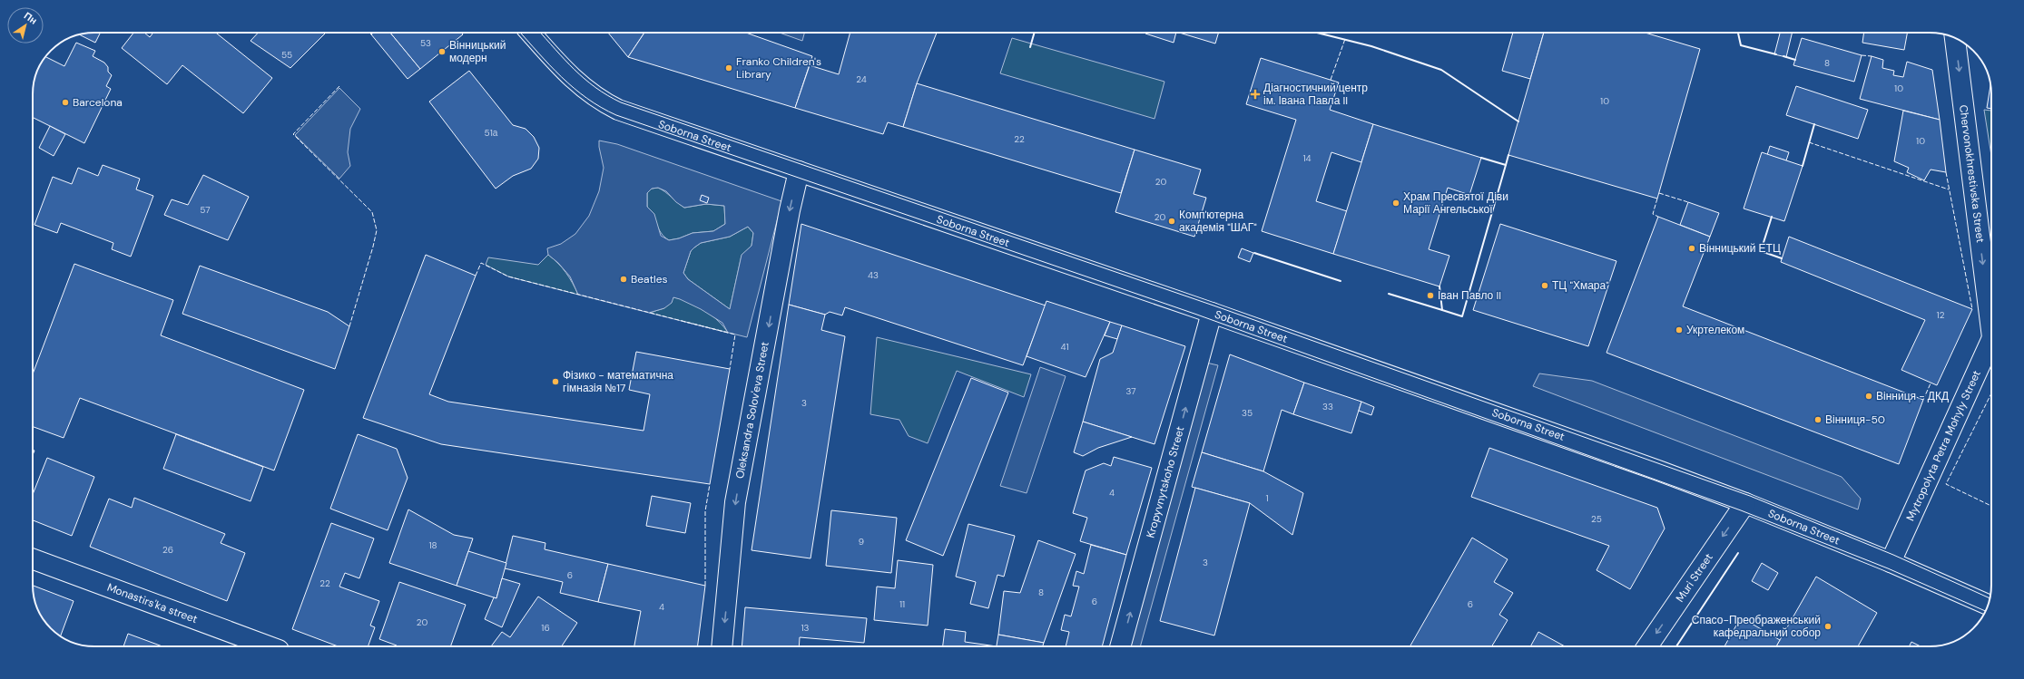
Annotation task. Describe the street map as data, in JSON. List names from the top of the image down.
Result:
{
  "streets": {
    "street": [
      "Soborna Street",
      "Chervonokhrestivska Street",
      "Oleksandra Solov'eva Street",
      "Mytropolyta Petra Mohyly Street",
      "Kropyvnytskoho Street",
      "Muri Street",
      "Monastirs'ka street"
    ]
  },
  "crossings": [
    ["Soborna Street", "Oleksandra Solov'eva Street"],
    ["Soborna Street", "Mytropolyta Petra Mohyly Street"],
    ["Soborna Street", "Kropyvnytskoho Street"],
    ["Soborna Street", "Muri Street"]
  ],
  "one_way": [
    "Chervonokhrestivska Street",
    "Oleksandra Solov'eva Street",
    "Kropyvnytskoho Street",
    "Muri Street"
  ],
  "places": {
    "other": [
      "Вінницький модерн",
      "Franko Children's Library",
      "Barcelona",
      "Храм Пресвятої Діви Марії Ангельської",
      "Комп'ютерна академія \"ШАГ\"",
      "Вінницький ЕТЦ",
      "Beatles",
      "ТЦ \"Хмара\"",
      "Іван Павло II",
      "Укртелеком",
      "Фізико - математична гімназія №17",
      "Вінниця - ДКД",
      "Вінниця-50",
      "Спасо-Преображенський кафедральний собор"
    ],
    "health": ["Діагностичний центр ім. Івана Павла II"]
  },
  "house_numbers": [
    "53",
    "55",
    "8",
    "24",
    "10",
    "10",
    "51а",
    "22",
    "10",
    "14",
    "20",
    "57",
    "20",
    "43",
    "12",
    "41",
    "37",
    "3",
    "33",
    "35",
    "4",
    "1",
    "25",
    "9",
    "18",
    "26",
    "3",
    "6",
    "22",
    "8",
    "6",
    "11",
    "6",
    "4",
    "20",
    "16",
    "13"
  ],
  "north": "top right"
}
